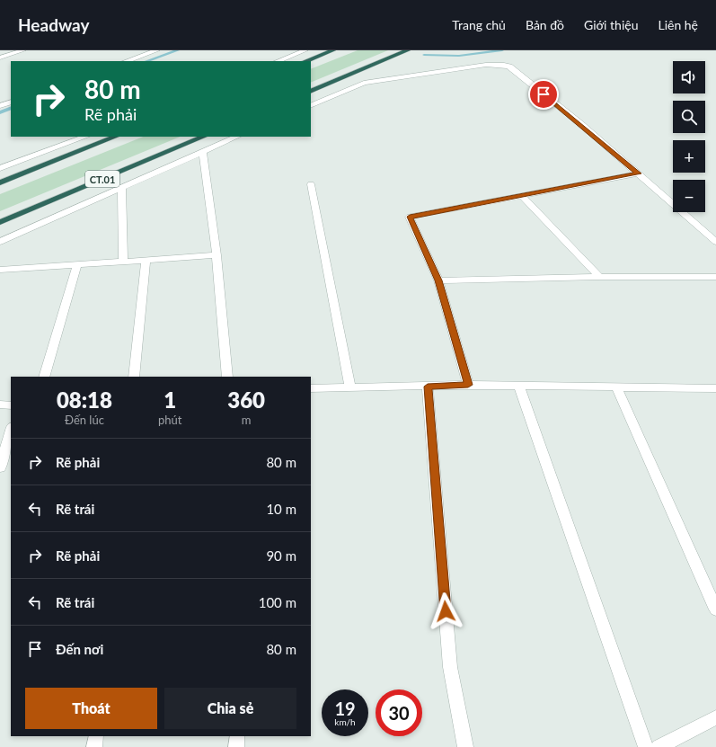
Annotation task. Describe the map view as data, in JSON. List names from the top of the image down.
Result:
{
  "streets": {
    "highway": ["CT.01"]
  },
  "page": {
    "header": "Headway",
    "nav": [
      "Trang chủ",
      "Bản đồ",
      "Giới thiệu",
      "Liên hệ"
    ],
    "map_buttons": ["+", "−"],
    "turn": ["80 m", "Rẽ phải"],
    "eta": [
      "08:18",
      "Đến lúc",
      "1",
      "phút",
      "360",
      "m"
    ],
    "list": [
      {
        "name": "Rẽ phải",
        "value": "80 m"
      },
      {
        "name": "Rẽ trái",
        "value": "10 m"
      },
      {
        "name": "Rẽ phải",
        "value": "90 m"
      },
      {
        "name": "Rẽ trái",
        "value": "100 m"
      },
      {
        "name": "Đến nơi",
        "value": "80 m"
      }
    ],
    "buttons": ["Thoát", "Chia sẻ"],
    "speed": "19 km/h",
    "limit": "30"
  }
}
